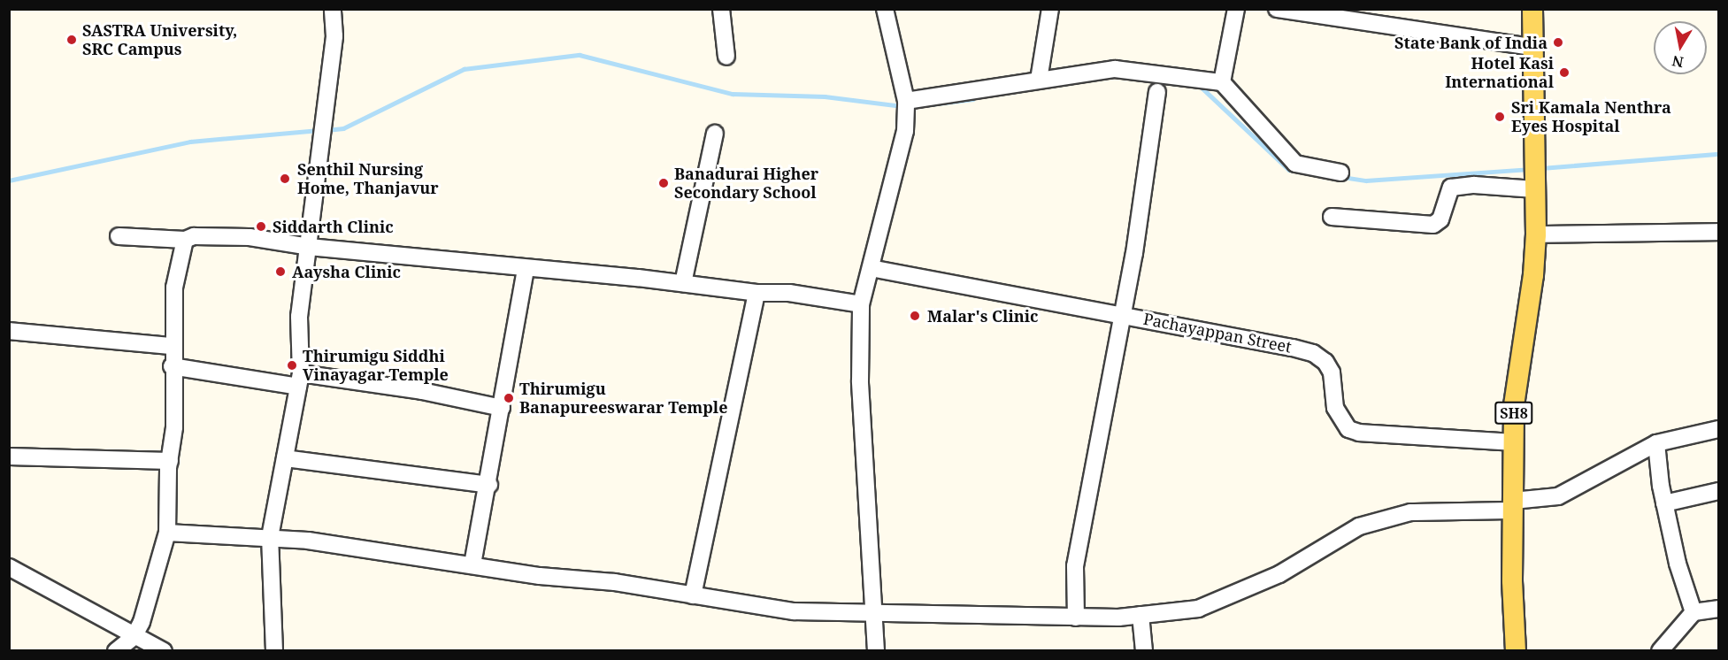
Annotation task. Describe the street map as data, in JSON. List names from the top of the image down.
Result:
{
  "streets": {
    "main road": ["SH8"],
    "street": ["Pachayappan Street"]
  },
  "crossings": [
    ["Pachayappan Street", "SH8"]
  ],
  "places": [
    "SASTRA University, SRC Campus",
    "State Bank of India",
    "Hotel Kasi International",
    "Sri Kamala Nenthra Eyes Hospital",
    "Senthil Nursing Home, Thanjavur",
    "Banadurai Higher Secondary School",
    "Siddarth Clinic",
    "Aaysha Clinic",
    "Malar's Clinic",
    "Thirumigu Siddhi Vinayagar Temple",
    "Thirumigu Banapureeswarar Temple"
  ],
  "north": "bottom"
}
